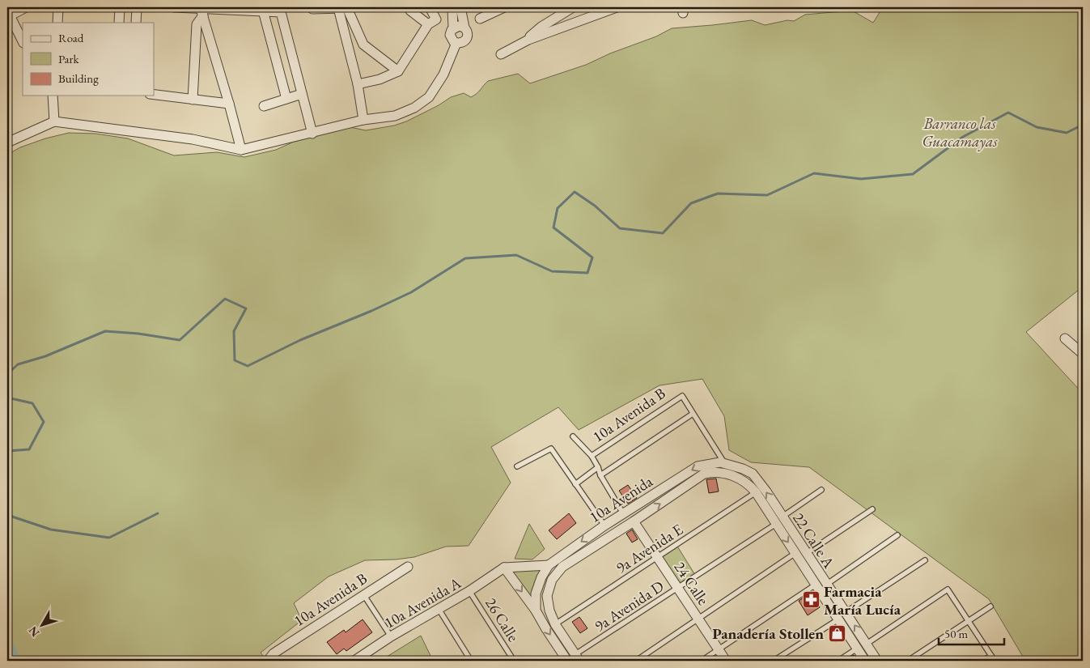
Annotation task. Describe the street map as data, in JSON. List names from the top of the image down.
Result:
{
  "streets": {
    "street": [
      "10a Avenida B",
      "10a Avenida",
      "22 Calle A",
      "24 Calle",
      "10a Avenida A"
    ],
    "lane": ["9a Avenida E", "9a Avenida D", "26 Calle"]
  },
  "crossings": [
    ["10a Avenida", "22 Calle A"],
    ["10a Avenida", "9a Avenida E"],
    ["10a Avenida", "24 Calle"],
    ["22 Calle A", "9a Avenida E"],
    ["22 Calle A", "9a Avenida D"],
    ["9a Avenida E", "24 Calle"],
    ["24 Calle", "9a Avenida D"],
    ["10a Avenida A", "26 Calle"]
  ],
  "parks": ["Barranco las Guacamayas"],
  "places": {
    "pharmacy": ["Farmacia María Lucía"],
    "shop": ["Panadería Stollen"]
  },
  "legend": ["Road", "Park", "Building"],
  "scale_bar": "50 m",
  "north": "bottom left"
}
